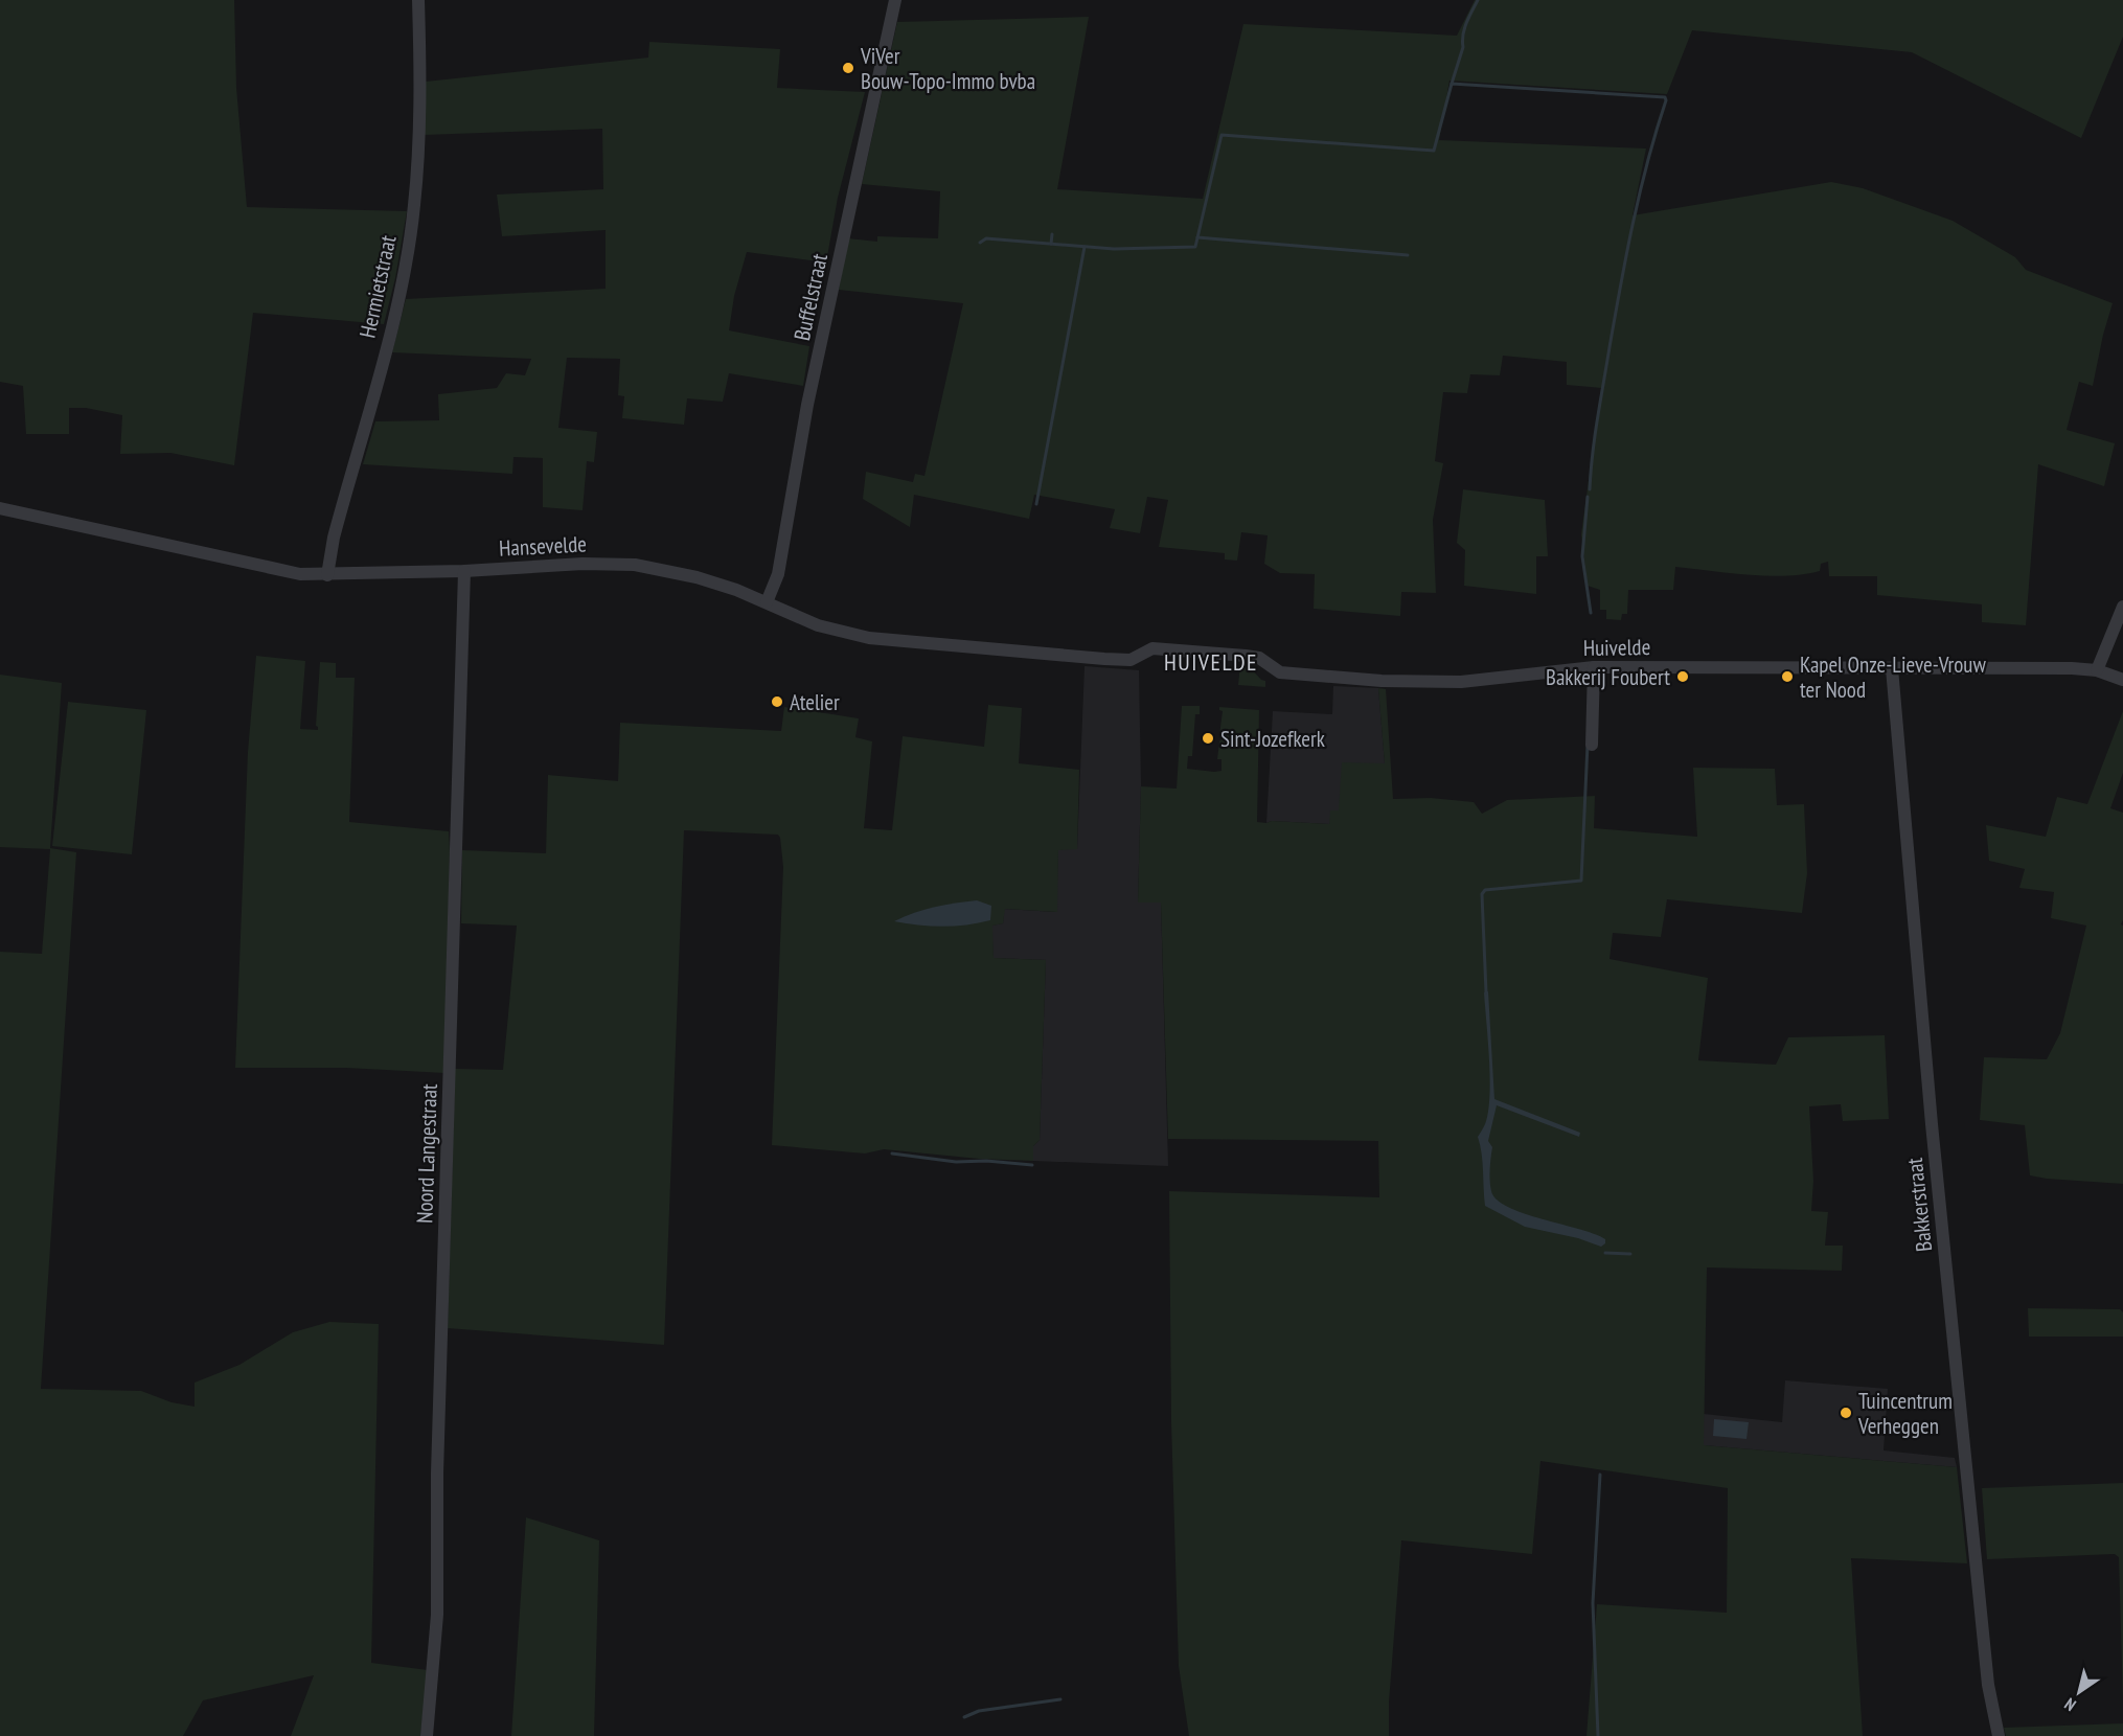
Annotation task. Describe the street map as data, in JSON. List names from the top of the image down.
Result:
{
  "streets": {
    "street": [
      "Hermietstraat",
      "Buffelstraat",
      "Hansevelde",
      "Huivelde",
      "Noord Langestraat",
      "Bakkerstraat"
    ]
  },
  "crossings": [
    ["Hermietstraat", "Hansevelde"],
    ["Buffelstraat", "Hansevelde"],
    ["Hansevelde", "Huivelde"],
    ["Hansevelde", "Noord Langestraat"],
    ["Huivelde", "Bakkerstraat"]
  ],
  "districts": ["HUIVELDE"],
  "places": [
    "ViVer Bouw-Topo-Immo bvba",
    "Bakkerij Foubert",
    "Kapel Onze-Lieve-Vrouw ter Nood",
    "Atelier",
    "Sint-Jozefkerk",
    "Tuincentrum Verheggen"
  ],
  "north": "bottom left"
}
